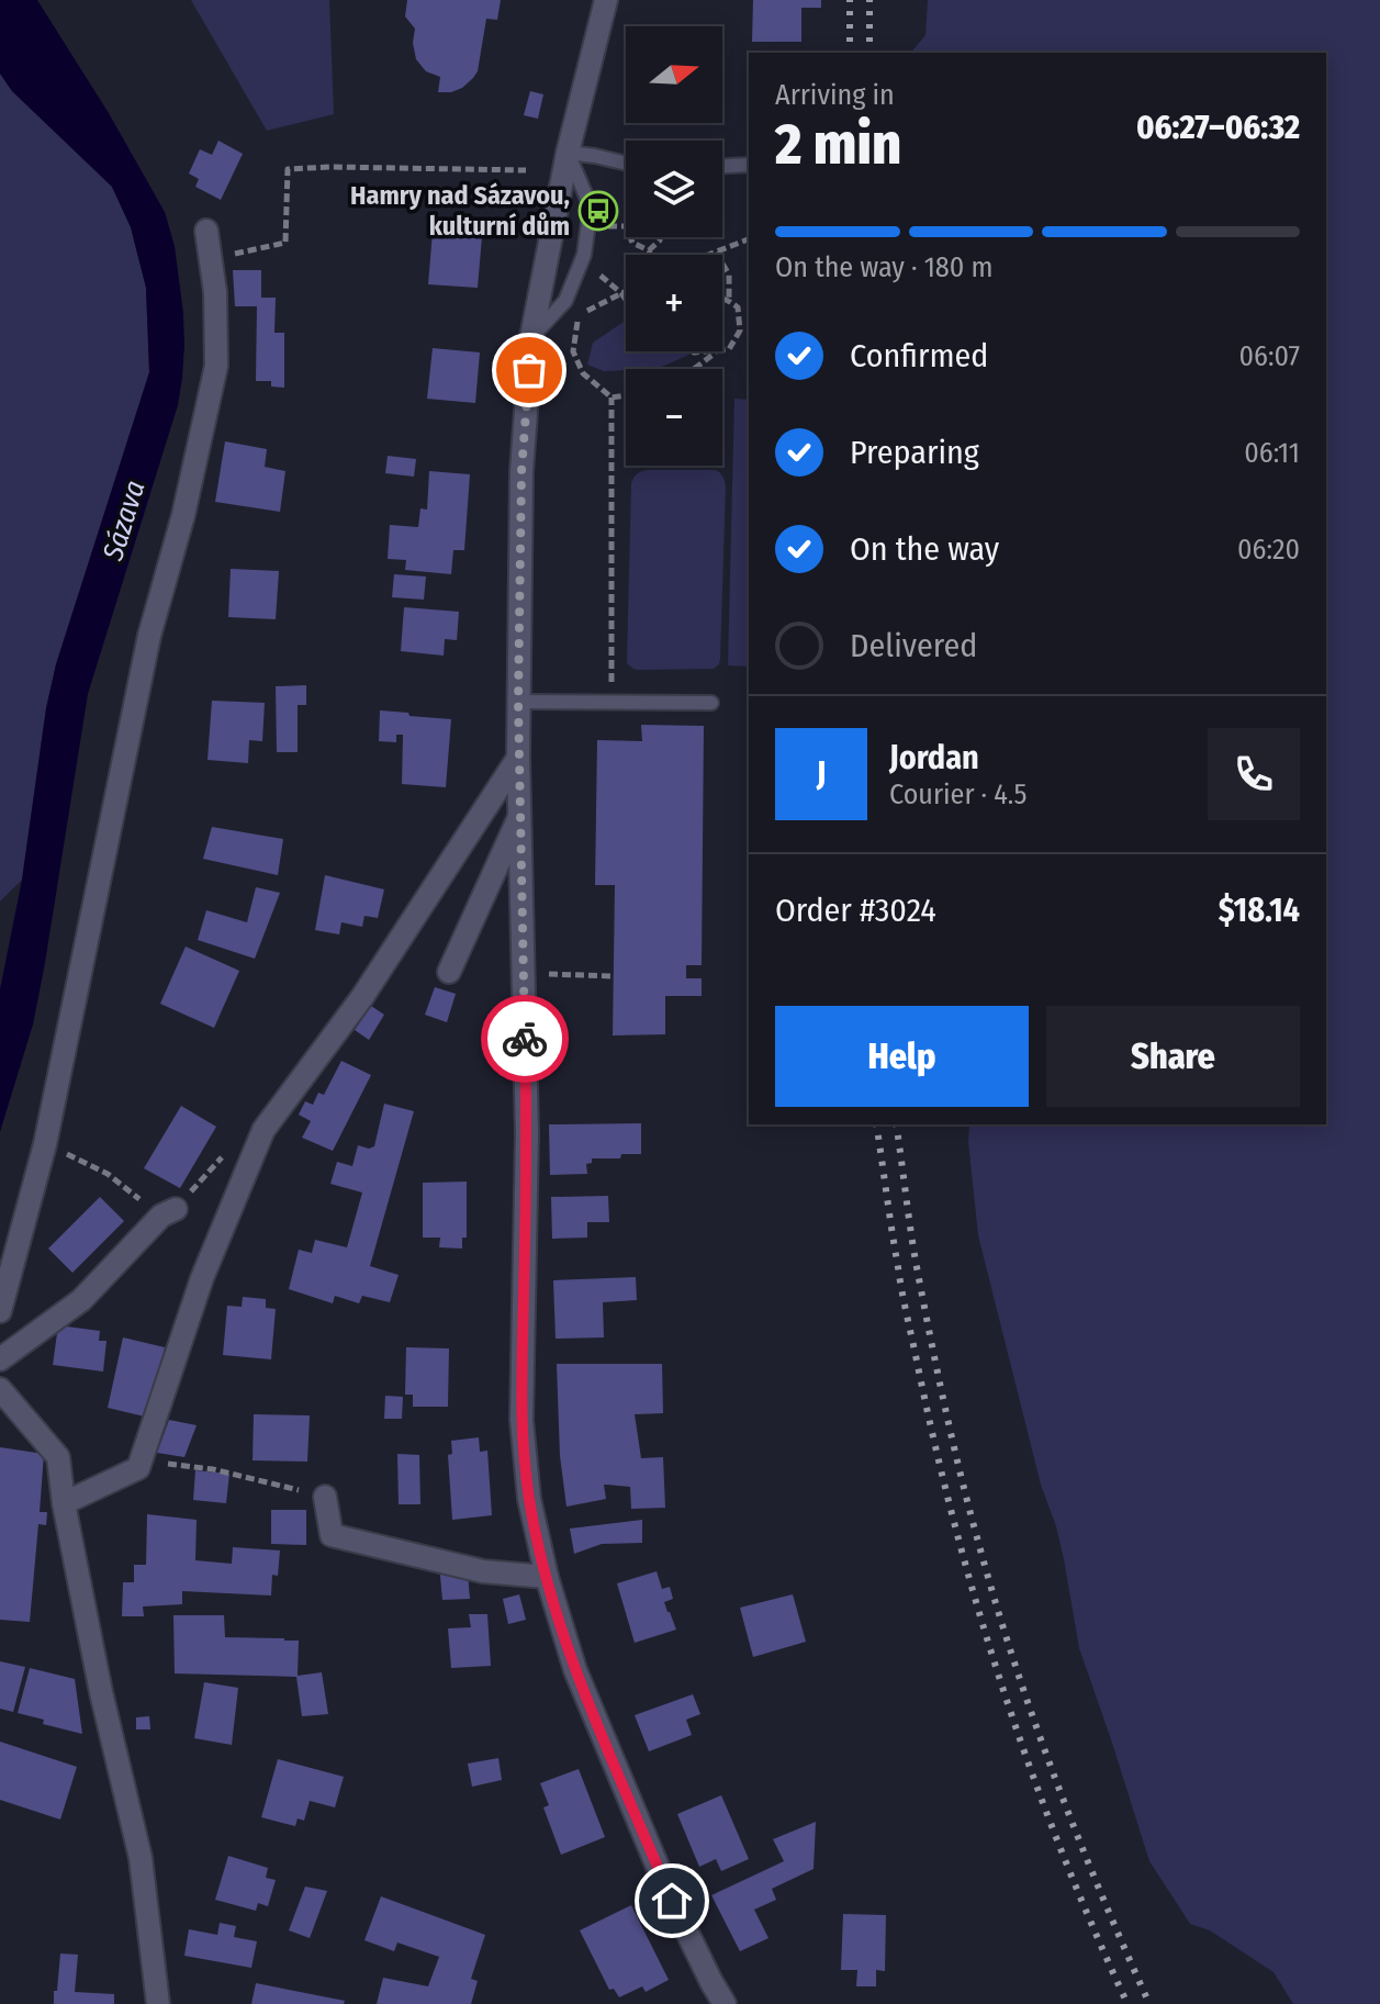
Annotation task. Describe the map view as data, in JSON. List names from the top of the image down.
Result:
{
  "water": ["Sázava"],
  "places": {
    "bus stop": ["Hamry nad Sázavou, kulturní dům"]
  },
  "north": "right",
  "page": {
    "map_buttons": ["+", "−"],
    "heading": ["2 min", "Arriving in", "06:27–06:32"],
    "panel": [
      "Jordan",
      "Courier · 4.5",
      "Order #3024",
      "$18.14"
    ],
    "bar": "On the way · 180 m",
    "list": [
      ["Confirmed", "06:07"],
      ["Preparing", "06:11"],
      ["On the way", "06:20"],
      "Delivered"
    ],
    "round": "J",
    "buttons": ["Help", "Share"]
  }
}
